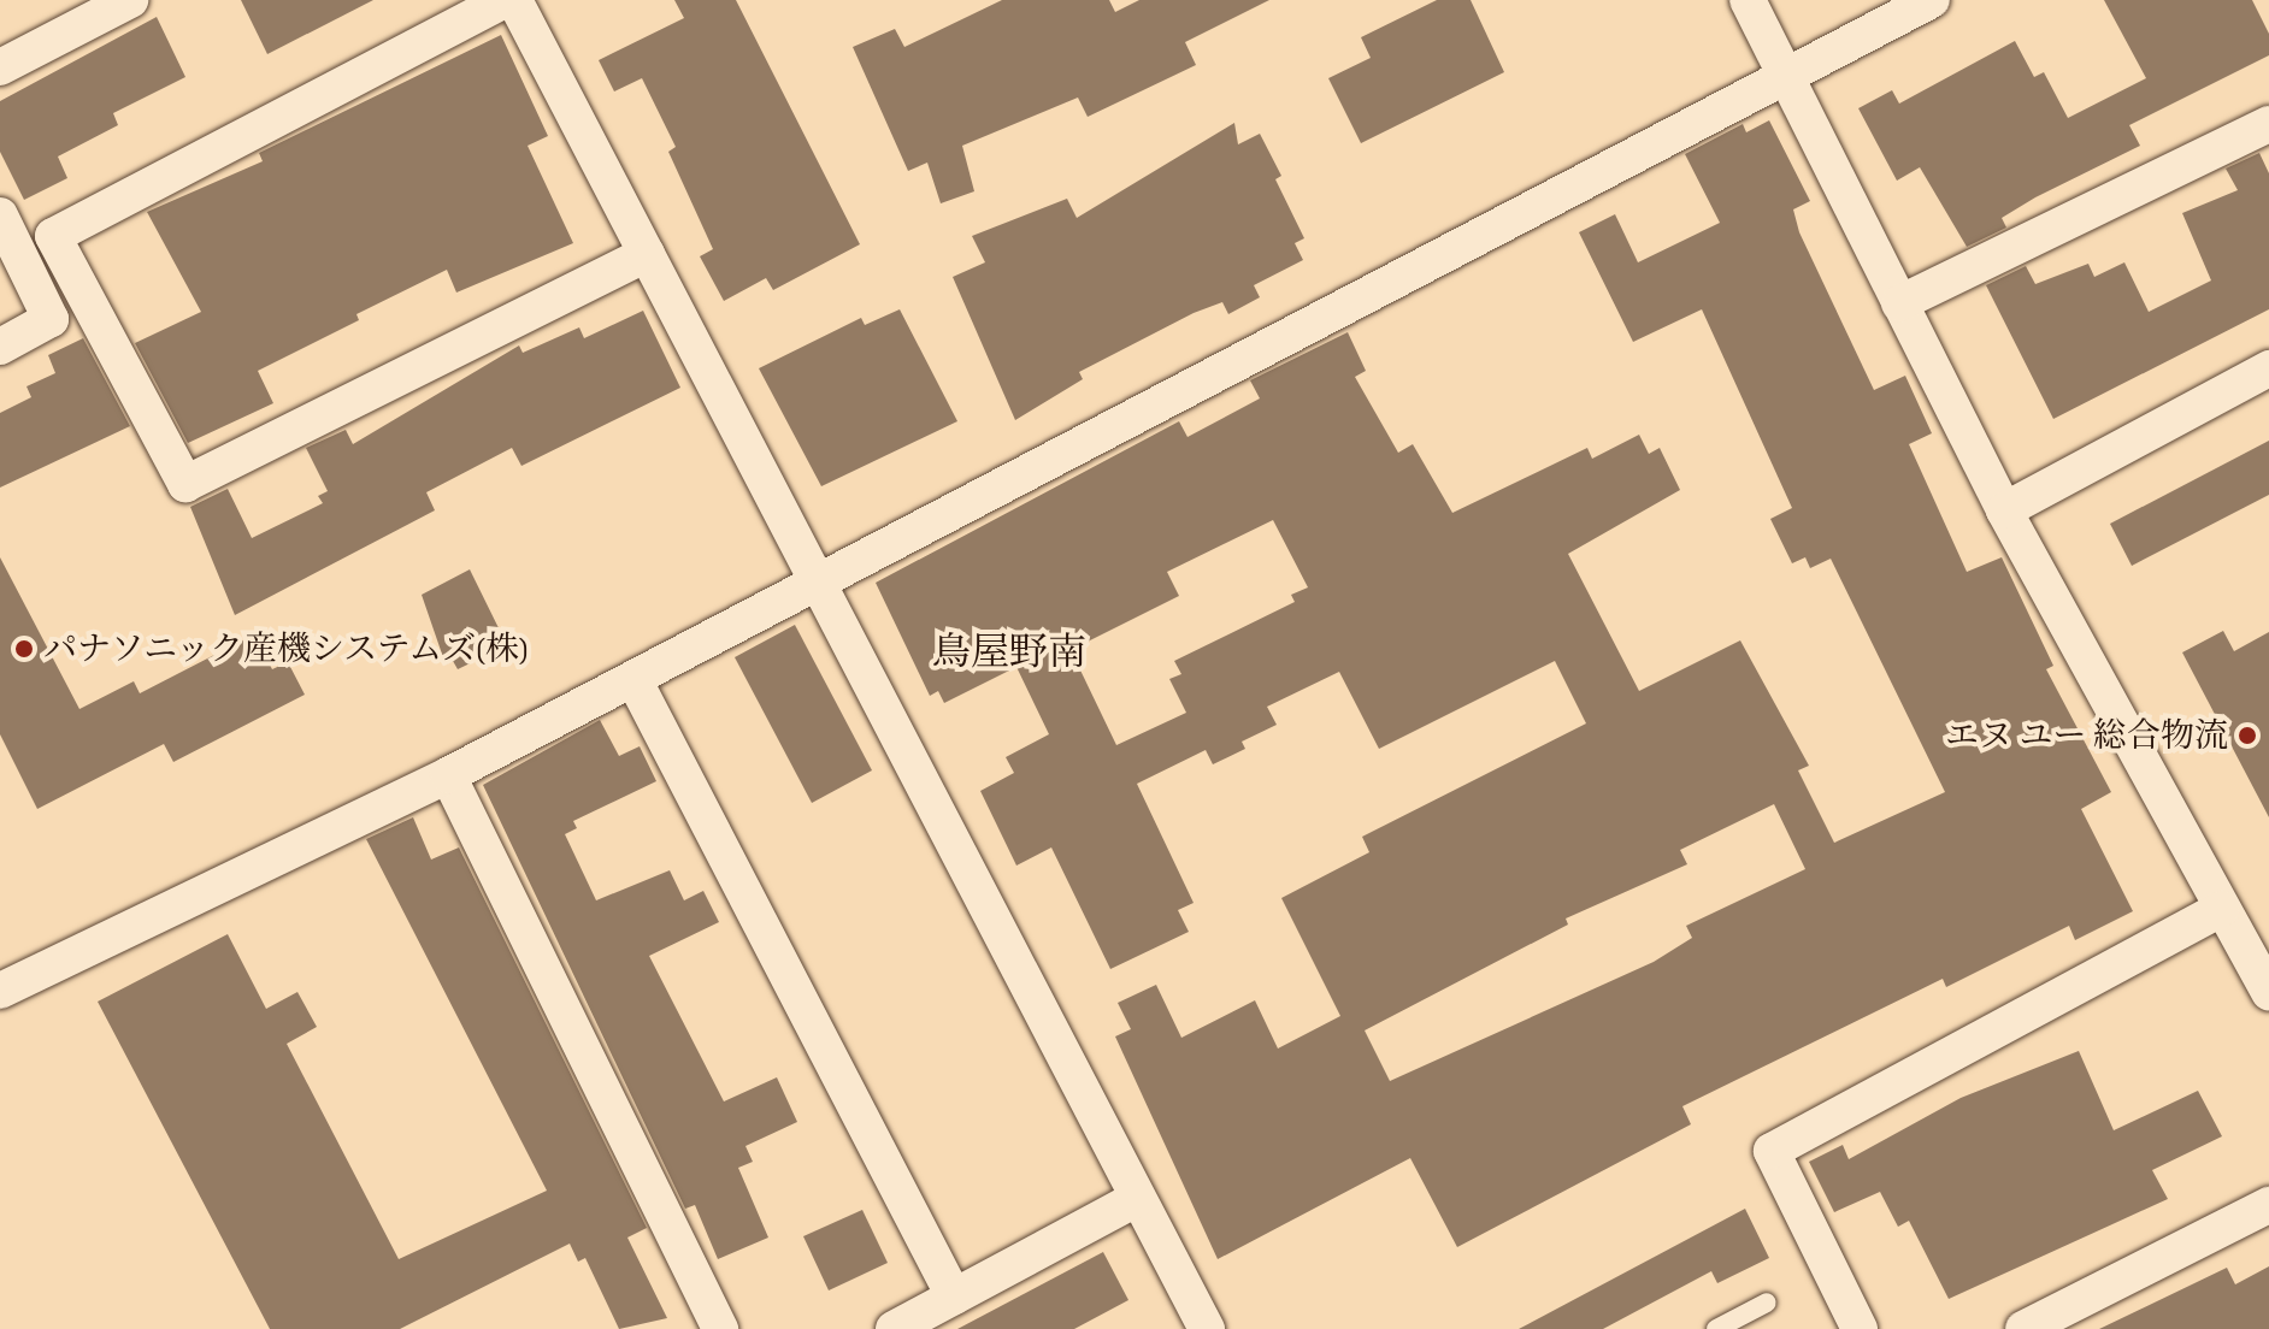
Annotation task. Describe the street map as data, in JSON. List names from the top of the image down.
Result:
{
  "districts": ["鳥屋野南"],
  "places": ["パナソニック産機システムズ(株)", "エヌ ユー 総合物流"]
}
